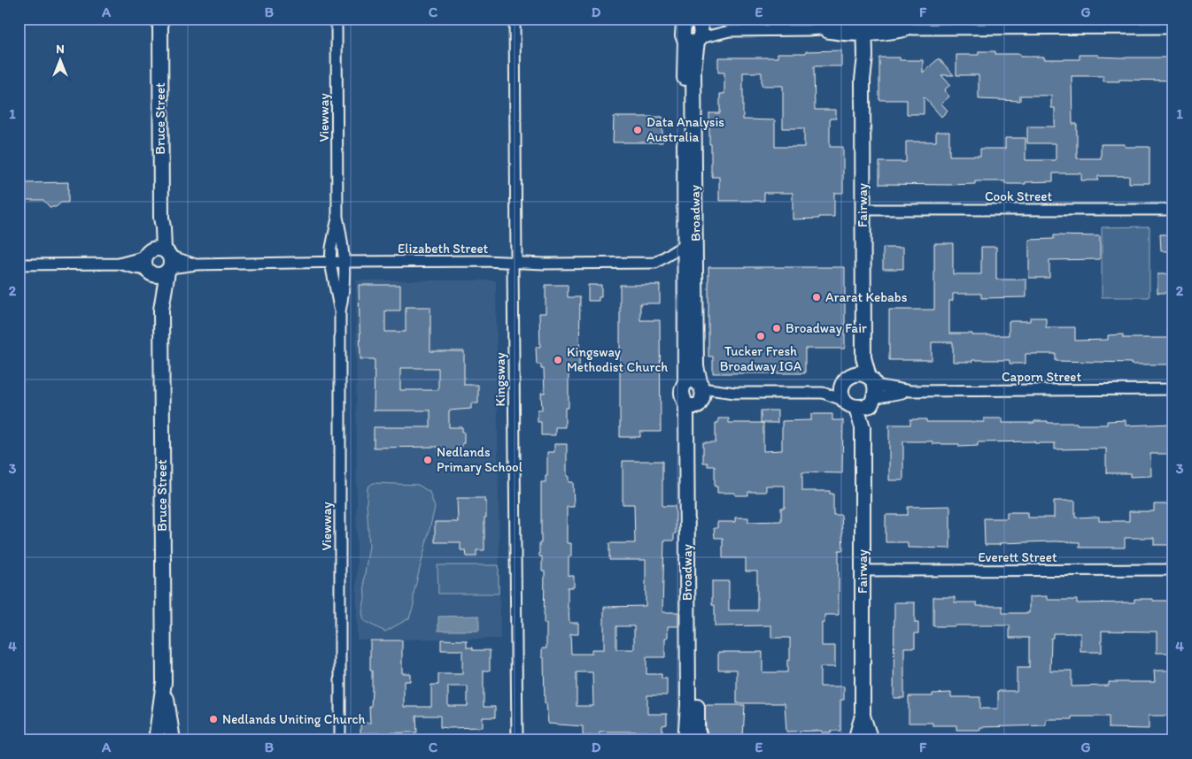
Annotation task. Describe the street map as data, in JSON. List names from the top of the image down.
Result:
{
  "streets": {
    "street": [
      "Viewway",
      "Bruce Street",
      "Cook Street",
      "Fairway",
      "Broadway",
      "Elizabeth Street",
      "Caporn Street",
      "Kingsway",
      "Everett Street"
    ]
  },
  "crossings": [
    ["Viewway", "Elizabeth Street"],
    ["Bruce Street", "Elizabeth Street"],
    ["Cook Street", "Fairway"],
    ["Fairway", "Caporn Street"],
    ["Fairway", "Everett Street"],
    ["Broadway", "Elizabeth Street"],
    ["Elizabeth Street", "Kingsway"]
  ],
  "places": [
    "Data Analysis Australia",
    "Ararat Kebabs",
    "Broadway Fair",
    "Tucker Fresh Broadway IGA",
    "Kingsway Methodist Church",
    "Nedlands Primary School",
    "Nedlands Uniting Church"
  ],
  "north": "top",
  "grid": {
    "columns": [
      "A",
      "B",
      "C",
      "D",
      "E",
      "F",
      "G"
    ],
    "rows": [
      "1",
      "2",
      "3",
      "4"
    ]
  }
}
